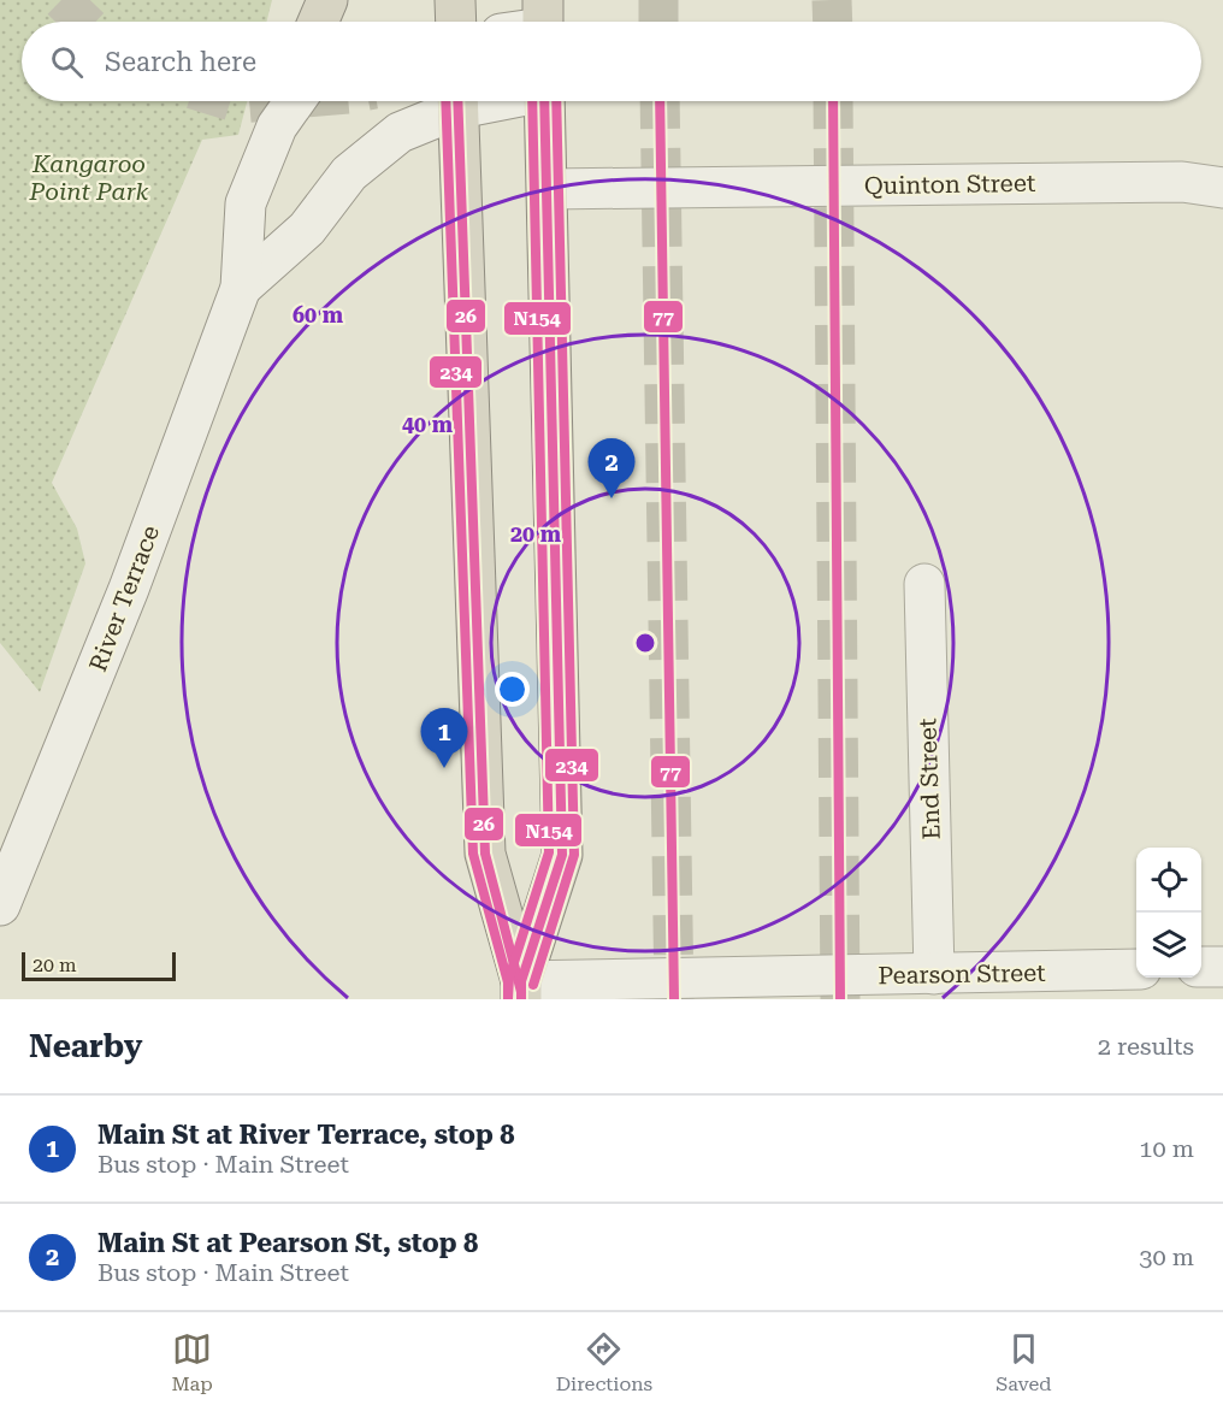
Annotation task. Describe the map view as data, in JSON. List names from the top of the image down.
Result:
{
  "streets": {
    "street": [
      "Quinton Street",
      "River Terrace",
      "End Street",
      "Pearson Street"
    ]
  },
  "crossings": [
    ["End Street", "Pearson Street"]
  ],
  "parks": ["Kangaroo Point Park"],
  "lines": [
    "transit line 26",
    "transit line 77",
    "transit line 234",
    "transit line N154"
  ],
  "scale_bar": "20 m",
  "page": {
    "search": "Search here",
    "pins": ["2", "1"],
    "scale": "20 m",
    "heading": ["Nearby", "2 results"],
    "list": [
      {
        "mark": "1",
        "name": "Main St at River Terrace, stop 8",
        "note": "Bus stop · Main Street",
        "value": "10 m"
      },
      {
        "mark": "2",
        "name": "Main St at Pearson St, stop 8",
        "note": "Bus stop · Main Street",
        "value": "30 m"
      }
    ],
    "nav": ["Map", "Directions", "Saved"]
  },
  "rings": ["60 m", "40 m", "20 m"]
}
